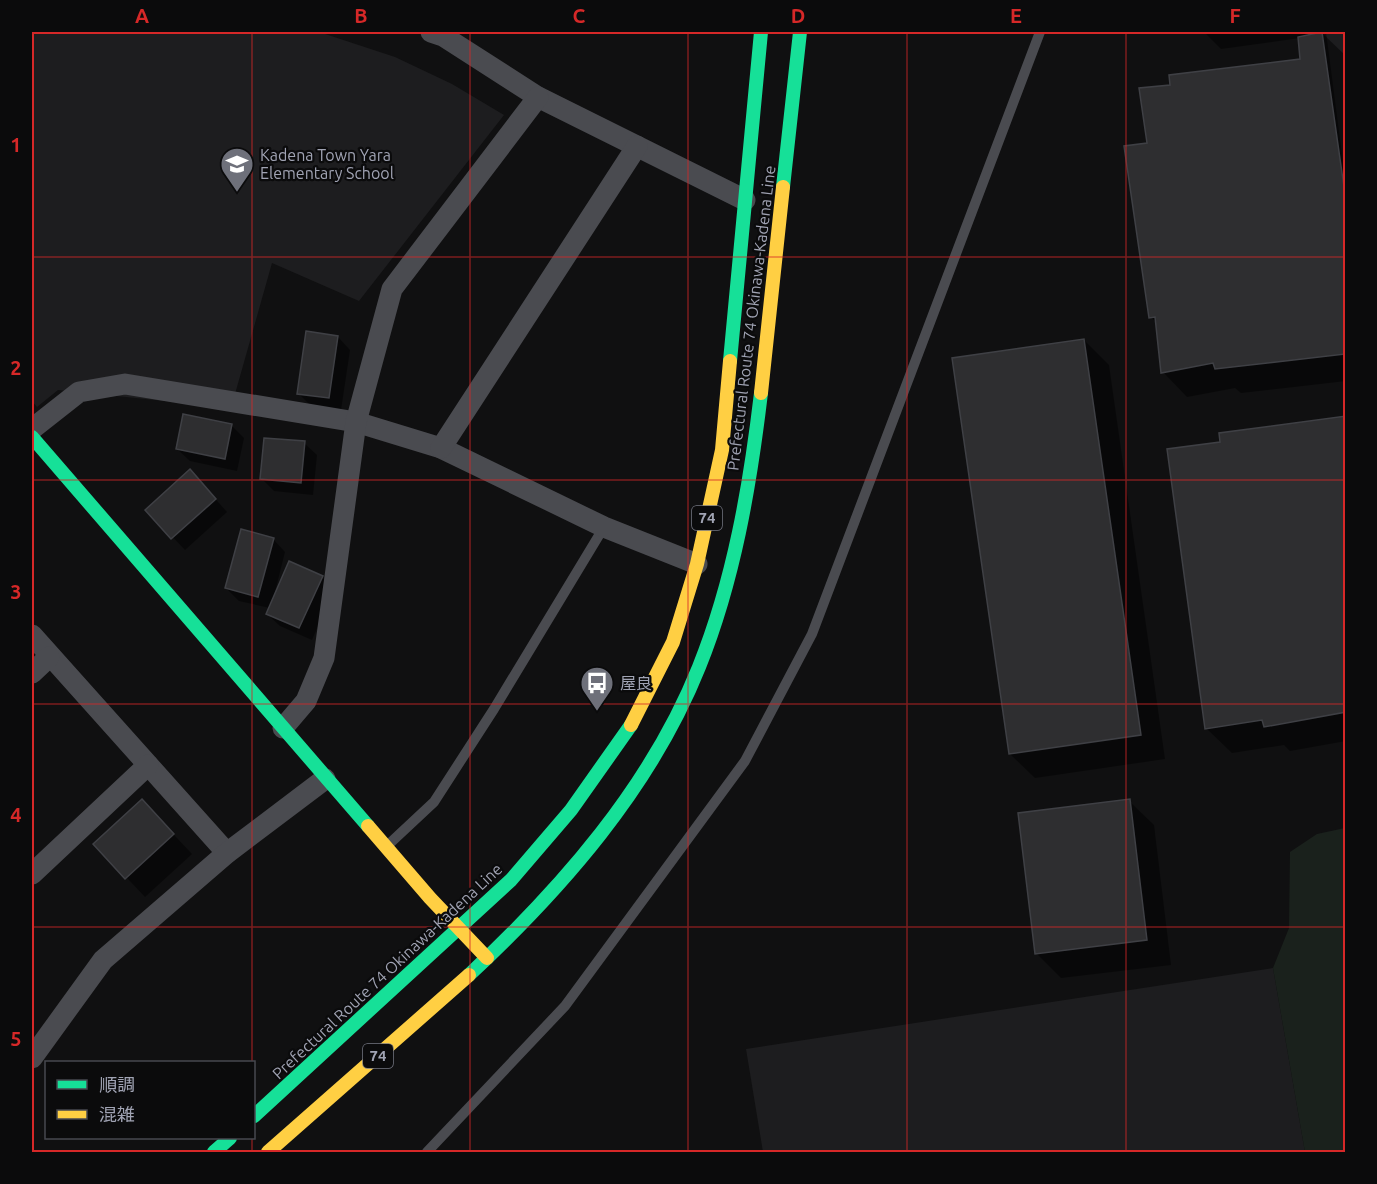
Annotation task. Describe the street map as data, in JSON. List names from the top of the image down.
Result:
{
  "streets": {
    "main road": ["Prefectural Route 74 Okinawa-Kadena Line", "74"]
  },
  "places": {
    "school or university": ["Kadena Town Yara Elementary School"],
    "bus stop": ["屋良"]
  },
  "legend": ["順調", "混雑"],
  "grid": {
    "columns": [
      "A",
      "B",
      "C",
      "D",
      "E",
      "F"
    ],
    "rows": [
      "1",
      "2",
      "3",
      "4",
      "5"
    ]
  }
}
